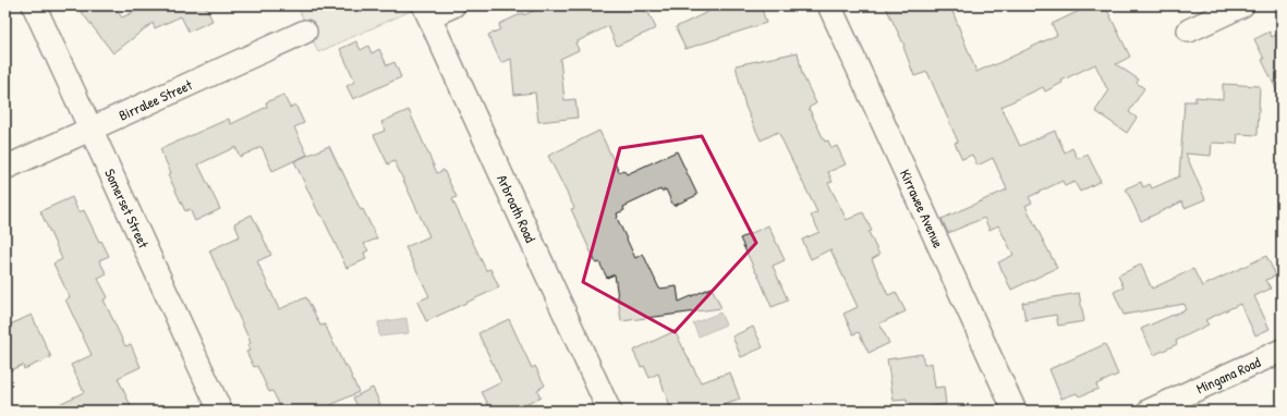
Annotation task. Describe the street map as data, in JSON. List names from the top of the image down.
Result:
{
  "streets": {
    "street": [
      "Birralee Street",
      "Somerset Street",
      "Arbroath Road",
      "Kirrawee Avenue",
      "Mingana Road"
    ]
  },
  "crossings": [
    ["Birralee Street", "Somerset Street"]
  ]
}
